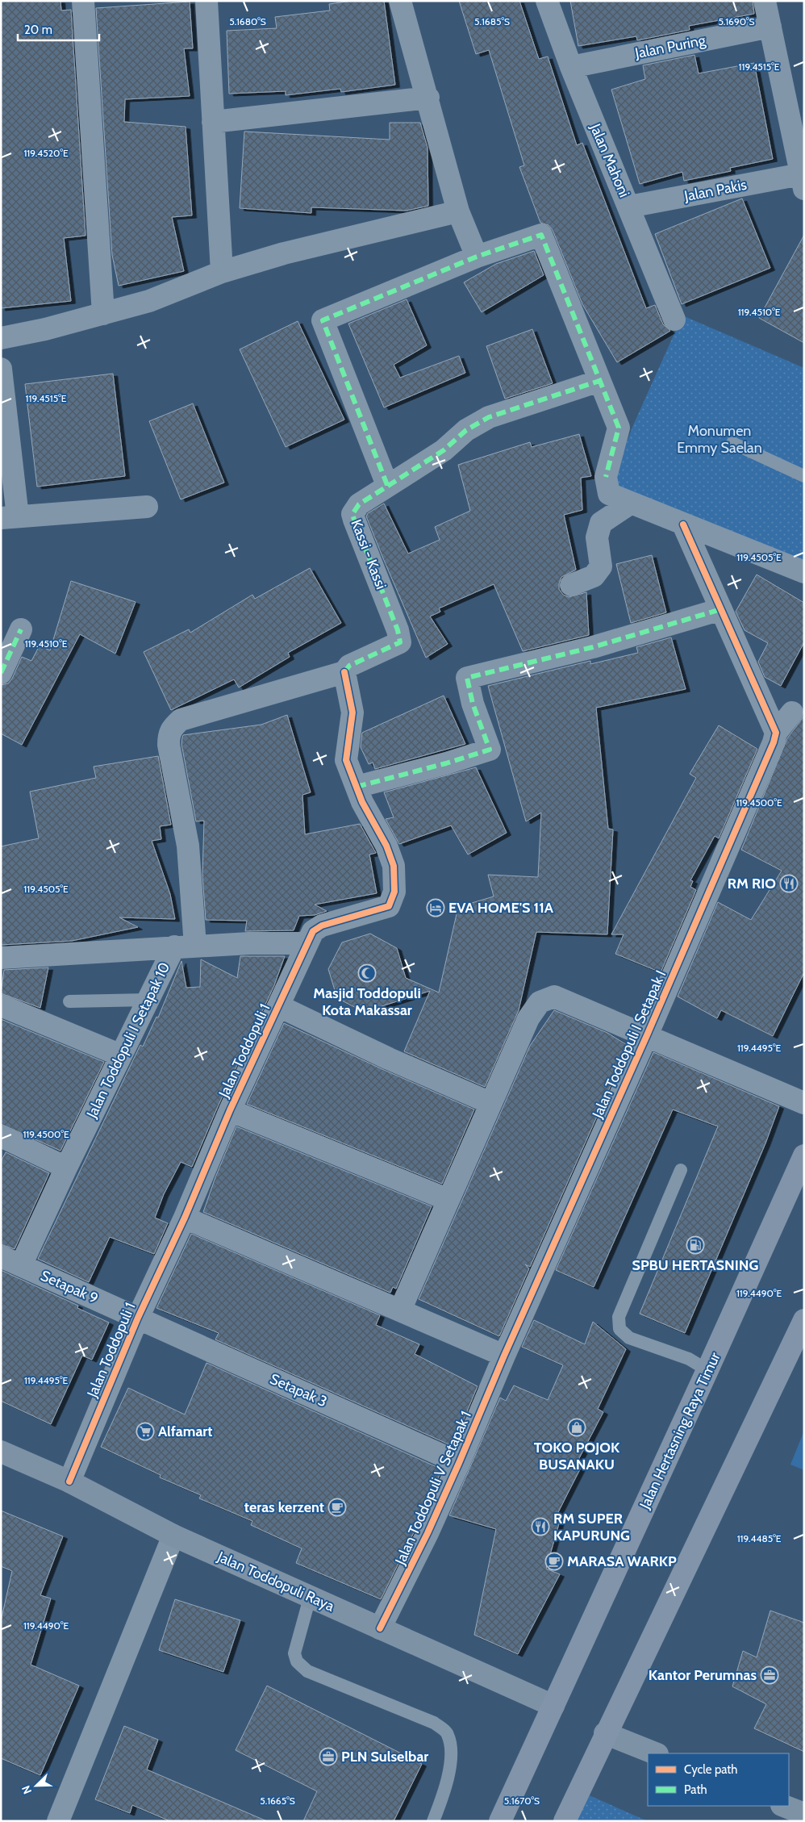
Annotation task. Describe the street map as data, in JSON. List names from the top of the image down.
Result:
{
  "streets": {
    "main road": ["Jalan Hertasning Raya Timur", "Jalan Toddopuli Raya"],
    "street": [
      "Jalan Puring",
      "Jalan Mahoni",
      "Jalan Pakis",
      "Kassi - Kassi",
      "Jalan Toddopuli I Setapak 10",
      "Jalan Toddopuli I Setapak I",
      "Jalan Toddopuli 1",
      "Setapak 9",
      "Setapak 3",
      "Jalan Toddopuli V Setapak 1"
    ]
  },
  "crossings": [
    ["Jalan Puring", "Jalan Mahoni"],
    ["Jalan Mahoni", "Jalan Pakis"],
    ["Kassi - Kassi", "Jalan Toddopuli 1"],
    ["Jalan Toddopuli I Setapak 10", "Setapak 9"],
    ["Jalan Toddopuli I Setapak I", "Jalan Toddopuli V Setapak 1"],
    ["Jalan Toddopuli 1", "Setapak 9"],
    ["Jalan Toddopuli 1", "Setapak 3"],
    ["Jalan Toddopuli 1", "Jalan Toddopuli Raya"],
    ["Setapak 9", "Setapak 3"],
    ["Setapak 3", "Jalan Toddopuli V Setapak 1"],
    ["Jalan Hertasning Raya Timur", "Jalan Toddopuli Raya"],
    ["Jalan Toddopuli V Setapak 1", "Jalan Toddopuli Raya"]
  ],
  "parks": ["Monumen Emmy Saelan"],
  "places": {
    "restaurant": ["RM RIO", "RM SUPER KAPURUNG"],
    "hotel": ["EVA HOME'S 11A"],
    "mosque": ["Masjid Toddopuli Kota Makassar"],
    "fuel station": ["SPBU HERTASNING"],
    "shop": ["TOKO POJOK BUSANAKU"],
    "supermarket": ["Alfamart"],
    "cafe": ["teras kerzent", "MARASA WARKP"],
    "office": ["Kantor Perumnas", "PLN Sulselbar"]
  },
  "legend": ["Cycle path", "Path"],
  "scale_bar": "20 m",
  "north": "bottom left",
  "coordinates": [
    "5.1680°S",
    "5.1685°S",
    "5.1690°S",
    "119.4515°E",
    "119.4520°E",
    "119.4510°E",
    "119.4505°E",
    "119.4500°E",
    "119.4495°E",
    "119.4490°E",
    "119.4485°E",
    "5.1665°S",
    "5.1670°S"
  ]
}
